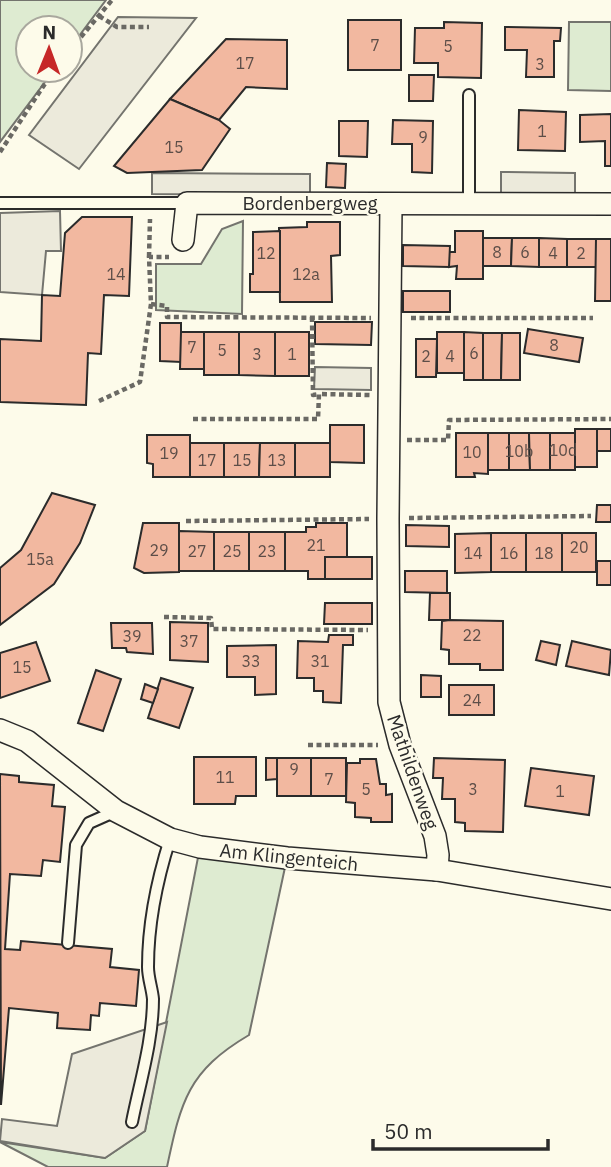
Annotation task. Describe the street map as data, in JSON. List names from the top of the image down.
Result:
{
  "streets": {
    "street": ["Bordenbergweg", "Mathildenweg", "Am Klingenteich"]
  },
  "crossings": [
    ["Bordenbergweg", "Mathildenweg"],
    ["Mathildenweg", "Am Klingenteich"]
  ],
  "house_numbers": [
    "7",
    "5",
    "17",
    "3",
    "1",
    "9",
    "15",
    "8",
    "6",
    "12",
    "4",
    "2",
    "14",
    "12a",
    "8",
    "7",
    "5",
    "6",
    "3",
    "1",
    "2",
    "4",
    "10d",
    "10b",
    "10",
    "19",
    "17",
    "15",
    "13",
    "21",
    "20",
    "29",
    "27",
    "25",
    "23",
    "14",
    "16",
    "18",
    "15a",
    "22",
    "39",
    "37",
    "33",
    "31",
    "15",
    "24",
    "9",
    "11",
    "7",
    "5",
    "3",
    "1"
  ],
  "scale_bar": "50 m",
  "north": "top"
}
